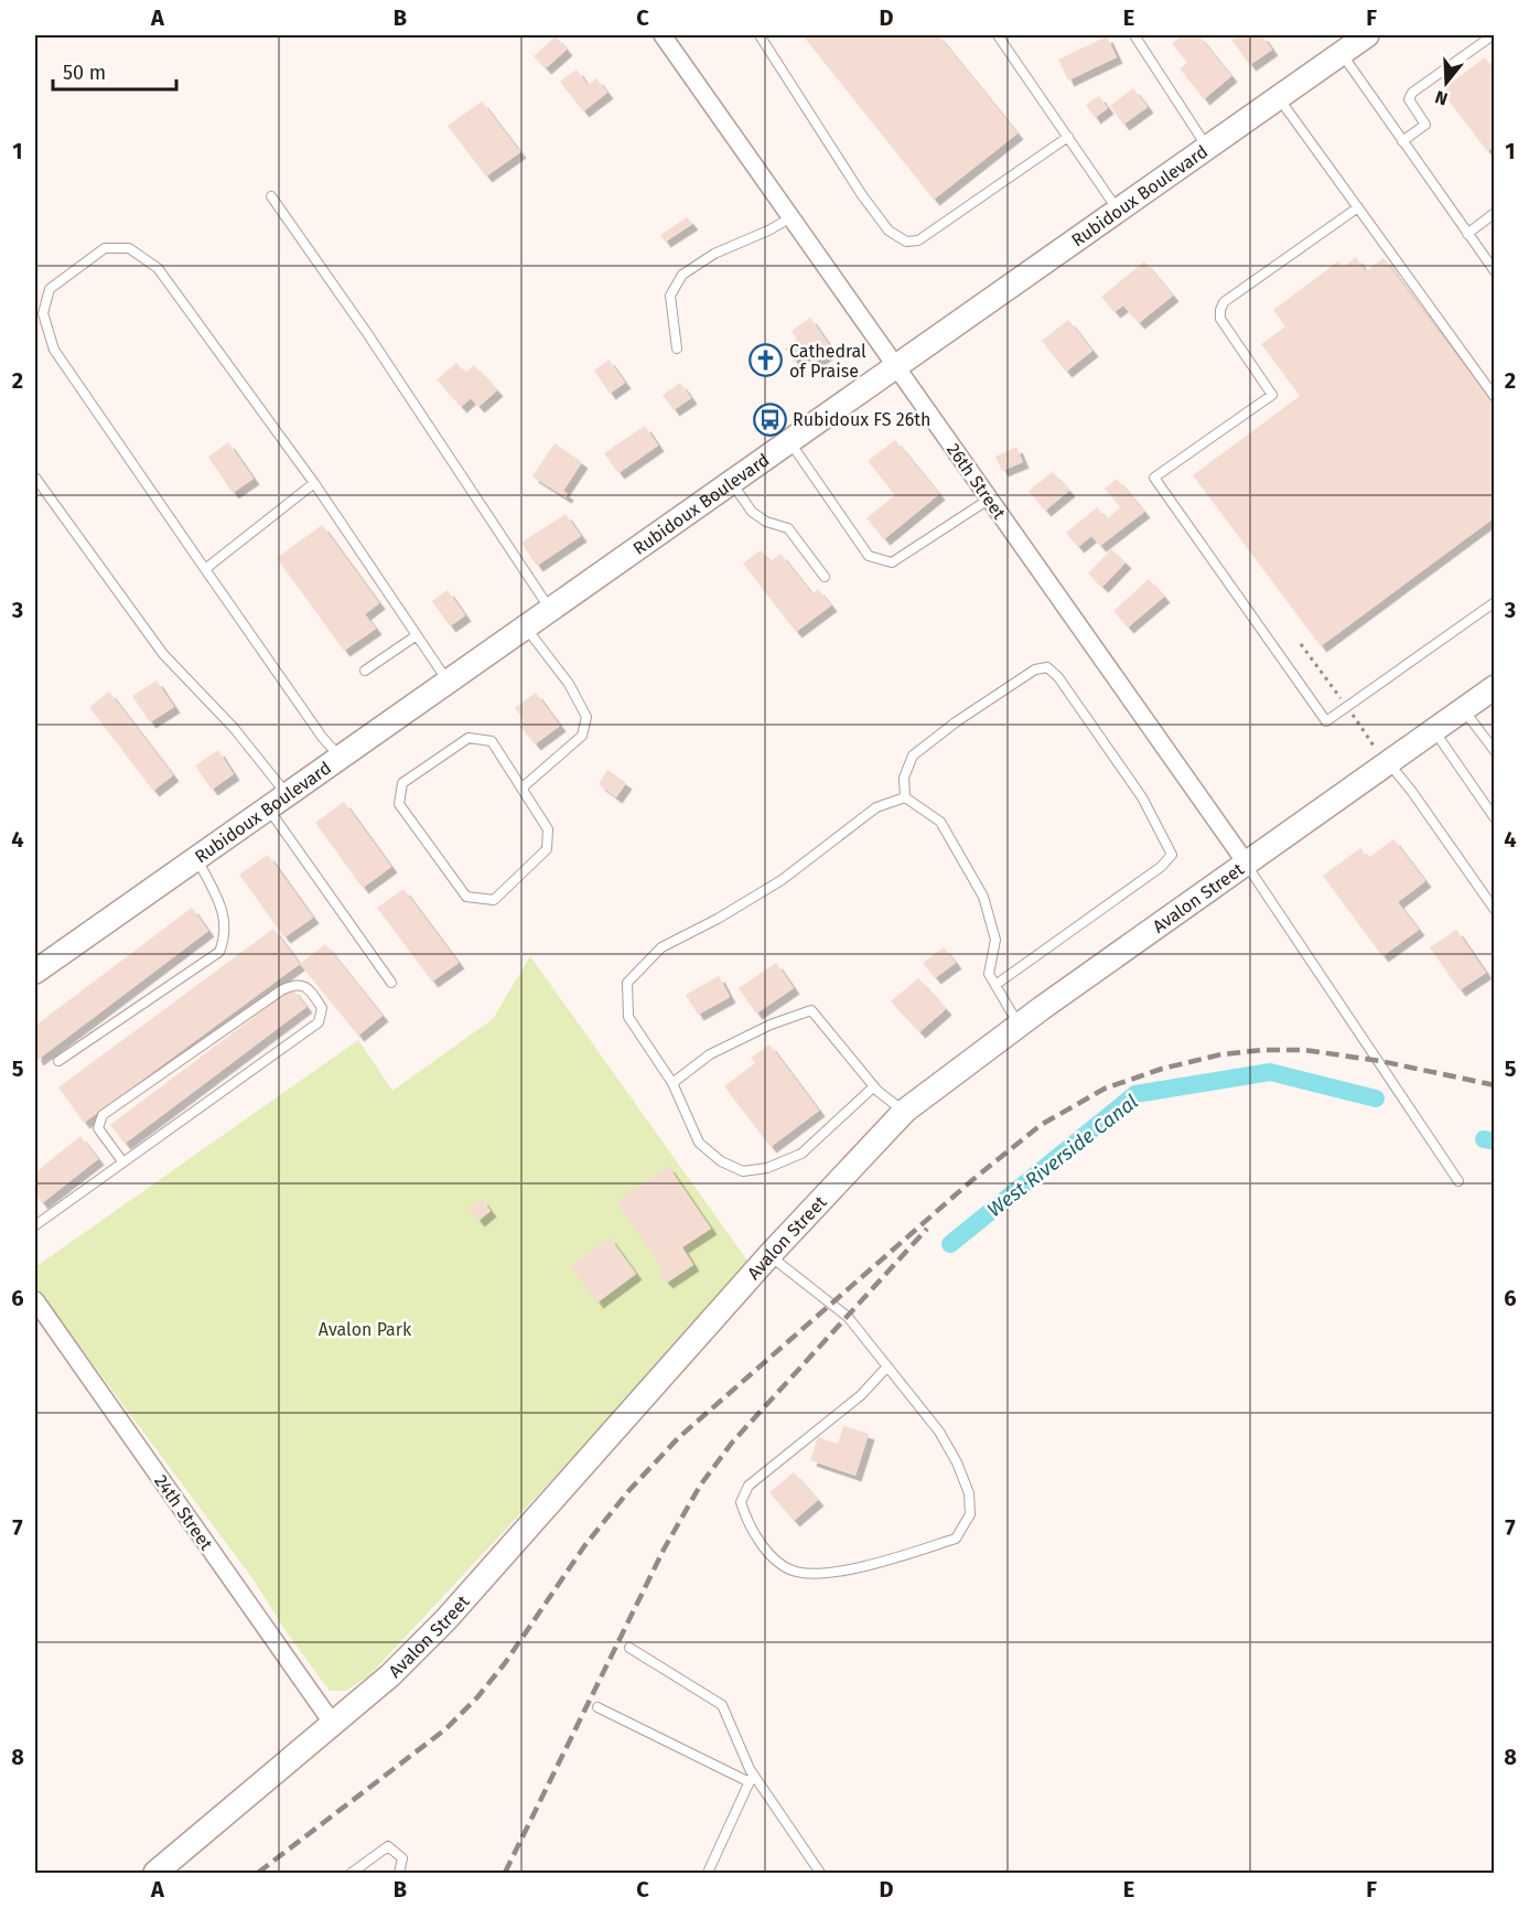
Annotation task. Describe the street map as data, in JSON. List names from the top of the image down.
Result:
{
  "streets": {
    "street": [
      "Rubidoux Boulevard",
      "26th Street",
      "Avalon Street",
      "24th Street"
    ]
  },
  "crossings": [
    ["Rubidoux Boulevard", "26th Street"],
    ["26th Street", "Avalon Street"],
    ["Avalon Street", "24th Street"]
  ],
  "water": ["West Riverside Canal"],
  "parks": ["Avalon Park"],
  "places": {
    "church": ["Cathedral of Praise"],
    "bus stop": ["Rubidoux FS 26th"]
  },
  "scale_bar": "50 m",
  "north": "bottom",
  "grid": {
    "columns": [
      "A",
      "B",
      "C",
      "D",
      "E",
      "F"
    ],
    "rows": [
      "1",
      "2",
      "3",
      "4",
      "5",
      "6",
      "7",
      "8"
    ]
  }
}
